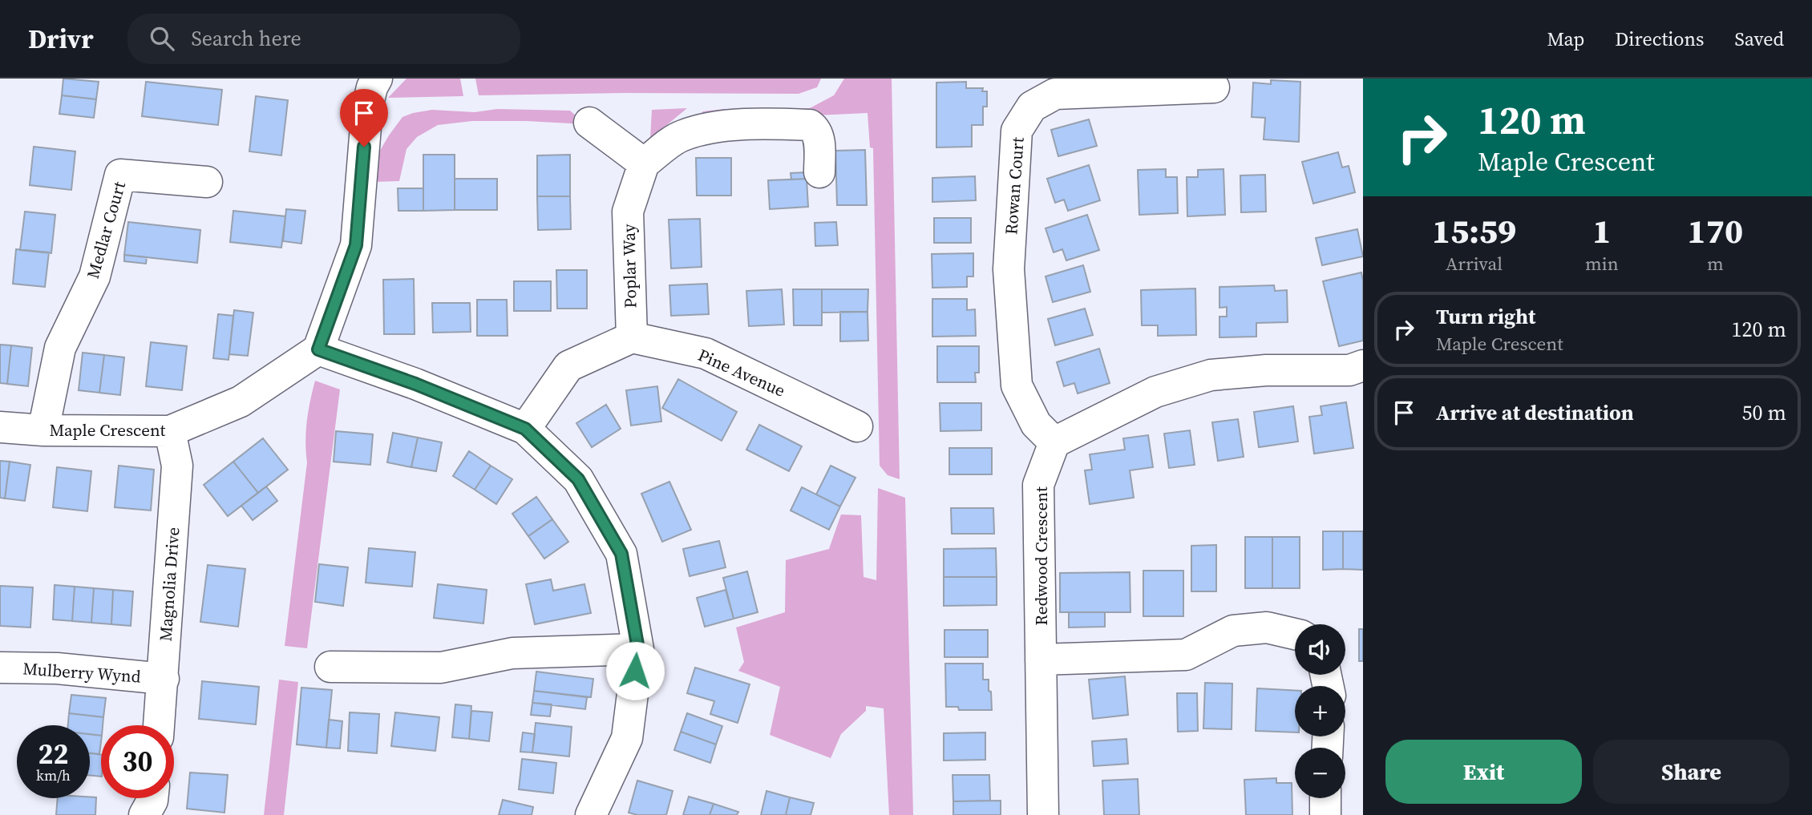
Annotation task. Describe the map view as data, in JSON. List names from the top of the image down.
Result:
{
  "streets": {
    "street": [
      "Rowan Court",
      "Medlar Court",
      "Poplar Way",
      "Pine Avenue",
      "Maple Crescent",
      "Redwood Crescent",
      "Magnolia Drive",
      "Mulberry Wynd"
    ]
  },
  "crossings": [
    ["Rowan Court", "Redwood Crescent"],
    ["Medlar Court", "Maple Crescent"],
    ["Poplar Way", "Pine Avenue"],
    ["Maple Crescent", "Magnolia Drive"],
    ["Magnolia Drive", "Mulberry Wynd"]
  ],
  "page": {
    "header": "Drivr",
    "search": "Search here",
    "nav": ["Map", "Directions", "Saved"],
    "turn": ["120 m", "Maple Crescent"],
    "eta": [
      "15:59",
      "Arrival",
      "1",
      "min",
      "170",
      "m"
    ],
    "list": [
      {
        "name": "Turn right",
        "note": "Maple Crescent",
        "value": "120 m"
      },
      {
        "name": "Arrive at destination",
        "value": "50 m"
      }
    ],
    "map_buttons": ["+", "−"],
    "speed": "22 km/h",
    "limit": "30",
    "buttons": ["Exit", "Share"]
  }
}
